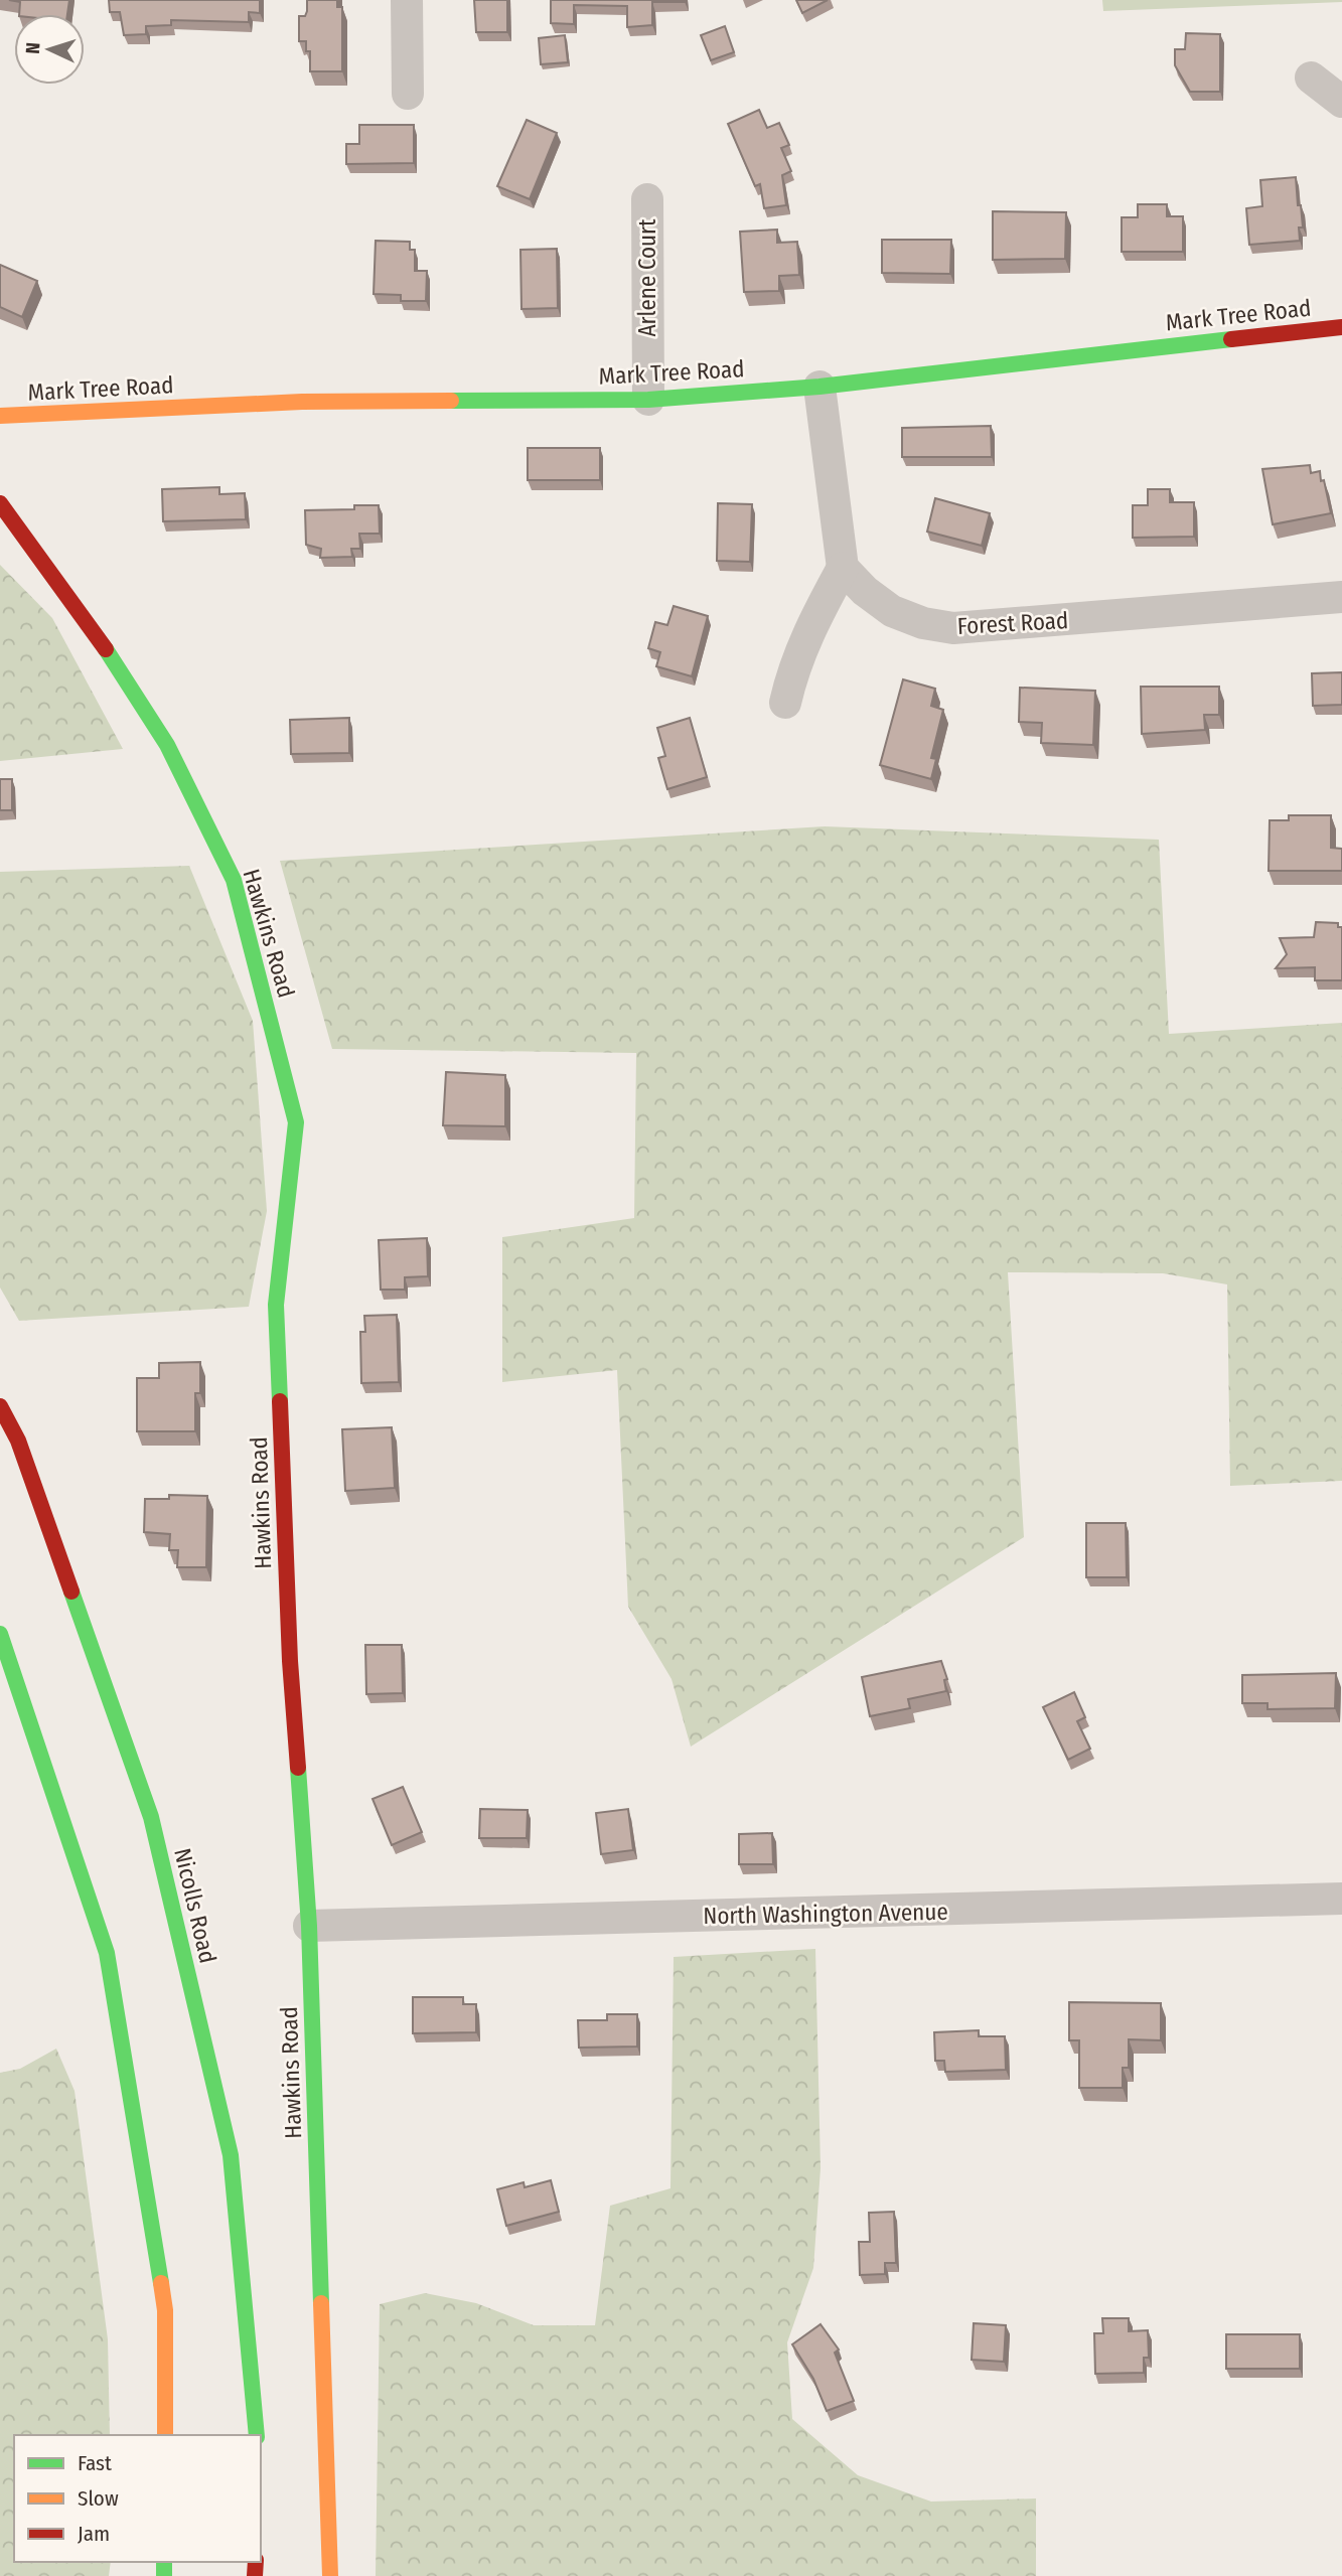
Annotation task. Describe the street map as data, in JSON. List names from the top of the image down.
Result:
{
  "streets": {
    "main road": ["Mark Tree Road", "Hawkins Road", "Nicolls Road"],
    "street": ["Arlene Court", "Forest Road", "North Washington Avenue"]
  },
  "crossings": [
    ["Arlene Court", "Mark Tree Road"],
    ["Hawkins Road", "North Washington Avenue"]
  ],
  "legend": ["Fast", "Slow", "Jam"],
  "north": "left"
}
